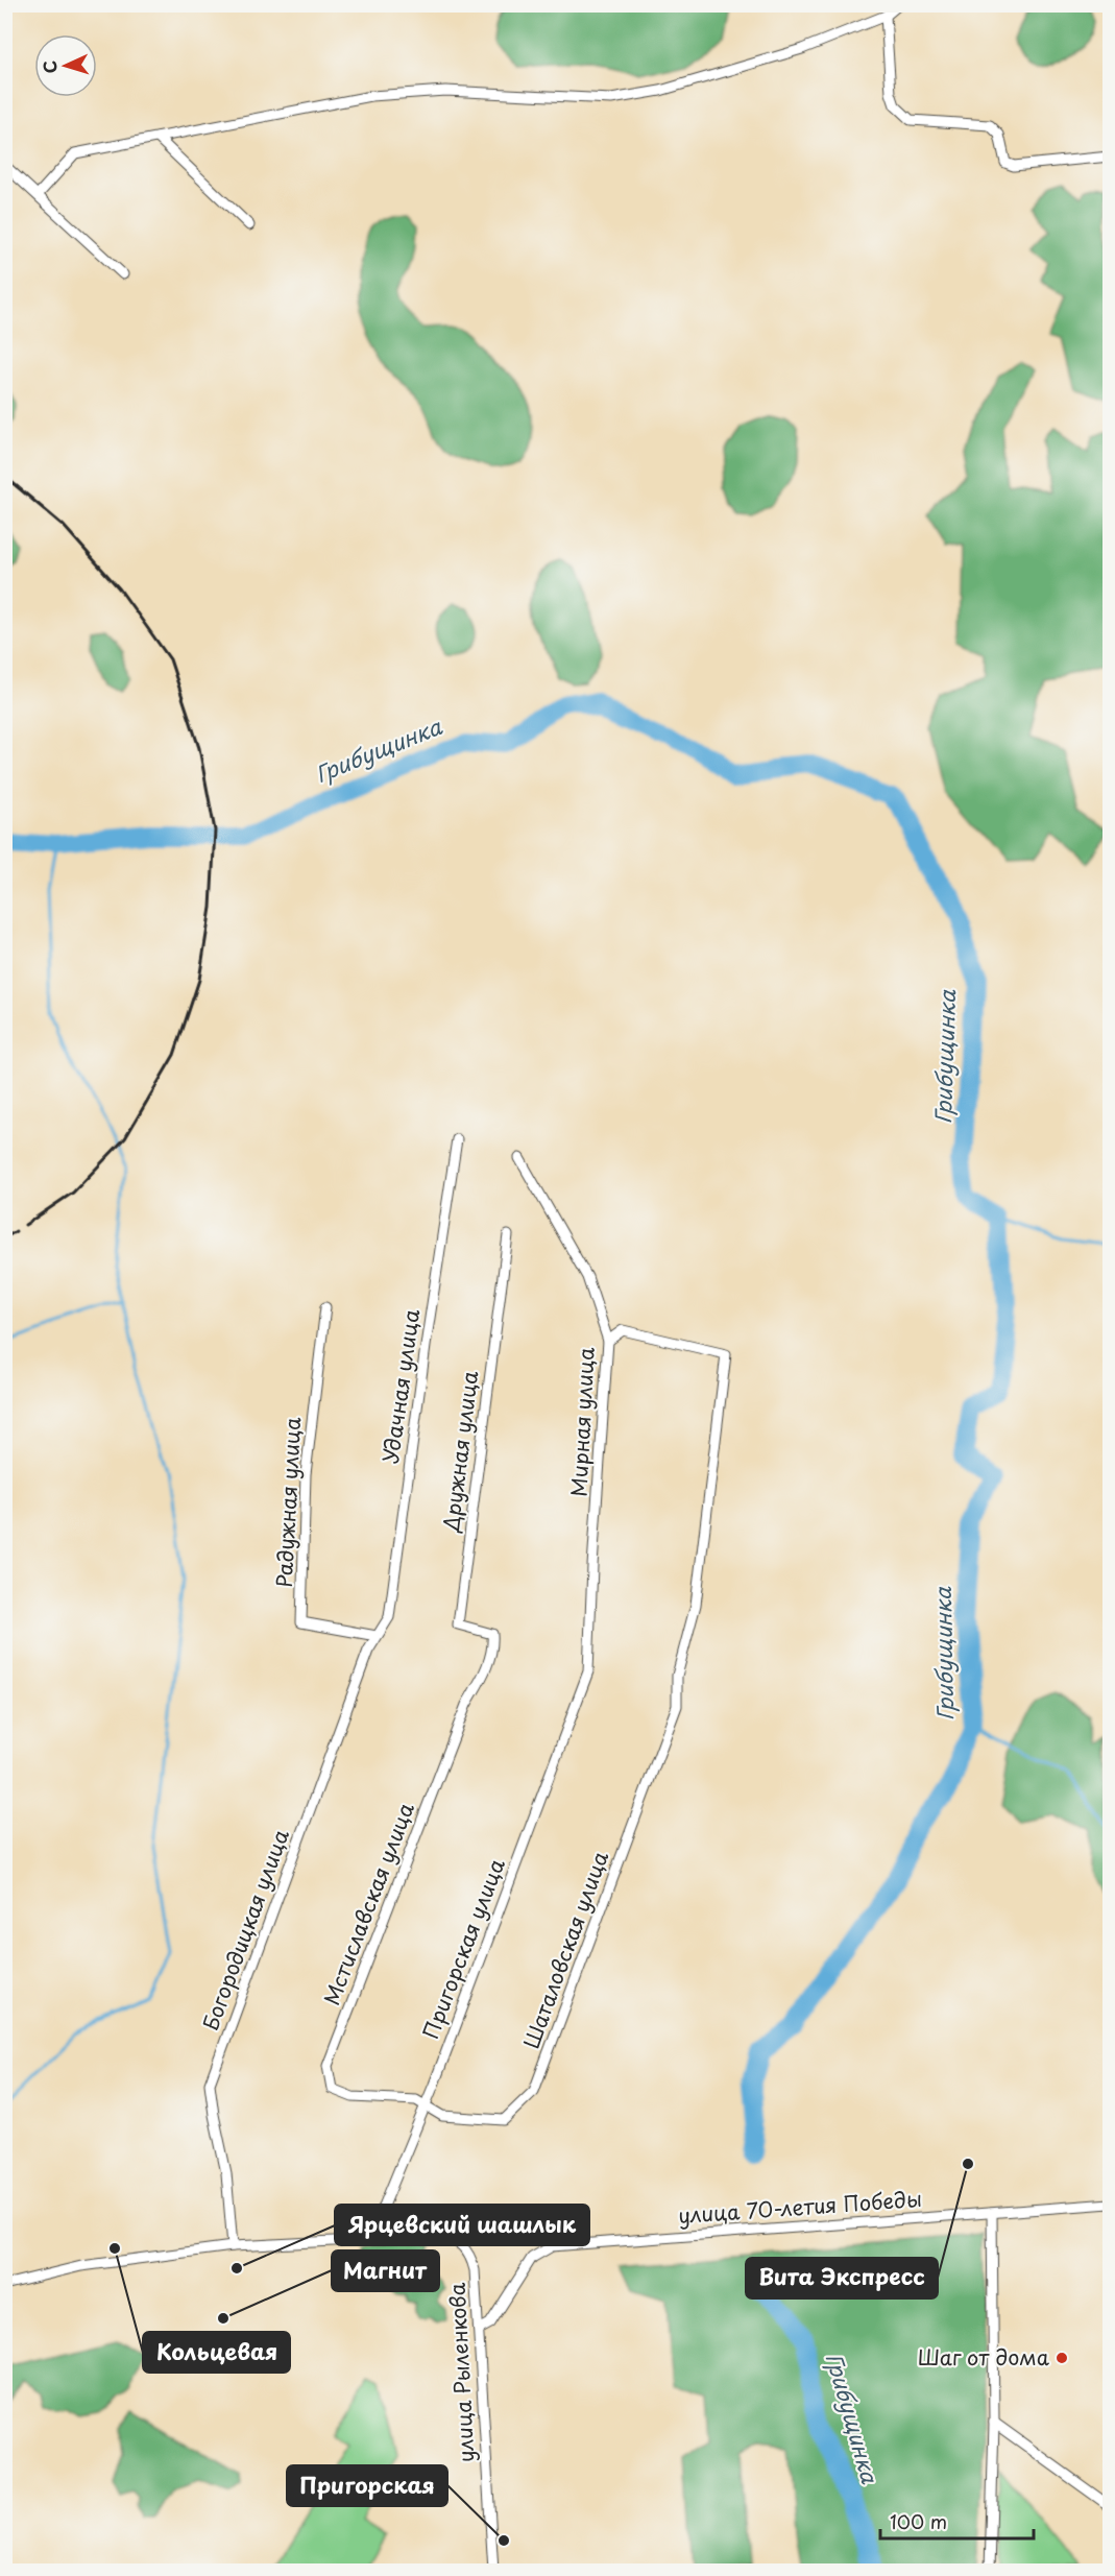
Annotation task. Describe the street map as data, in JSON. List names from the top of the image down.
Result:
{
  "streets": {
    "street": [
      "Удачная улица",
      "Мирная улица",
      "Дружная улица",
      "Радужная улица",
      "Мстиславская улица",
      "Богородицкая улица",
      "Пригорская улица",
      "Шаталовская улица",
      "улица 70-летия Победы",
      "улица Рыленкова"
    ]
  },
  "crossings": [
    ["Удачная улица", "Радужная улица"],
    ["Удачная улица", "Богородицкая улица"],
    ["Мирная улица", "Пригорская улица"],
    ["Мирная улица", "Шаталовская улица"],
    ["Дружная улица", "Мстиславская улица"],
    ["Радужная улица", "Богородицкая улица"],
    ["Мстиславская улица", "Пригорская улица"],
    ["Мстиславская улица", "Шаталовская улица"],
    ["Пригорская улица", "Шаталовская улица"],
    ["Пригорская улица", "улица Рыленкова"],
    ["улица 70-летия Победы", "улица Рыленкова"]
  ],
  "water": ["Грибущинка"],
  "places": [
    "Вита Экспресс",
    "Кольцевая",
    "Ярцевский шашлык",
    "Магнит",
    "Шаг от дома",
    "Пригорская"
  ],
  "scale_bar": "100 m",
  "north": "left"
}
